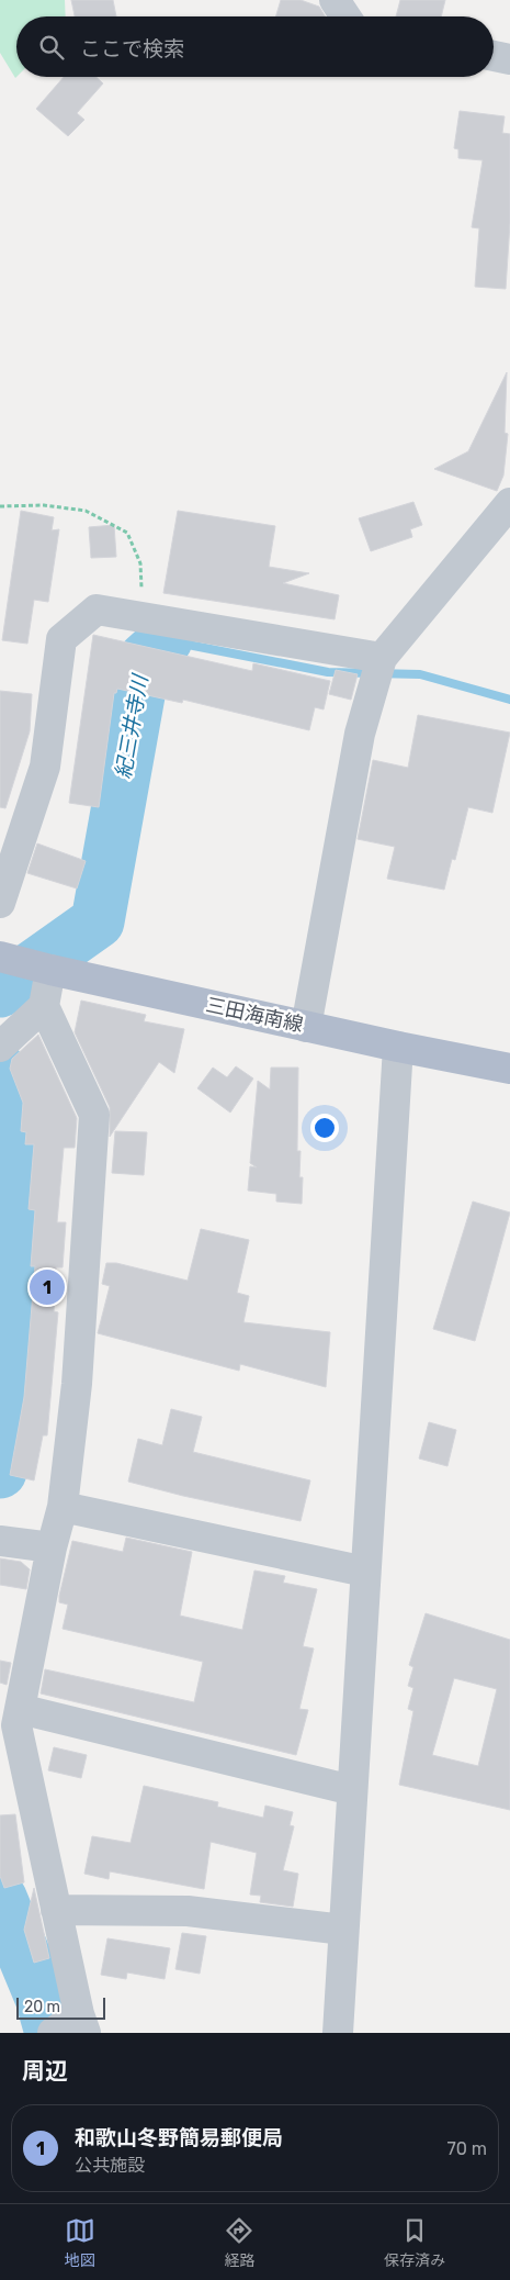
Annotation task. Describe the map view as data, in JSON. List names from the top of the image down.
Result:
{
  "streets": {
    "main road": ["三田海南線"]
  },
  "water": ["紀三井寺川"],
  "scale_bar": "20 m",
  "page": {
    "search": "ここで検索",
    "pins": "1",
    "scale": "20 m",
    "heading": "周辺",
    "list": [
      {
        "mark": "1",
        "name": "和歌山冬野簡易郵便局",
        "note": "公共施設",
        "value": "70 m"
      }
    ],
    "nav": ["地図", "経路", "保存済み"]
  }
}
